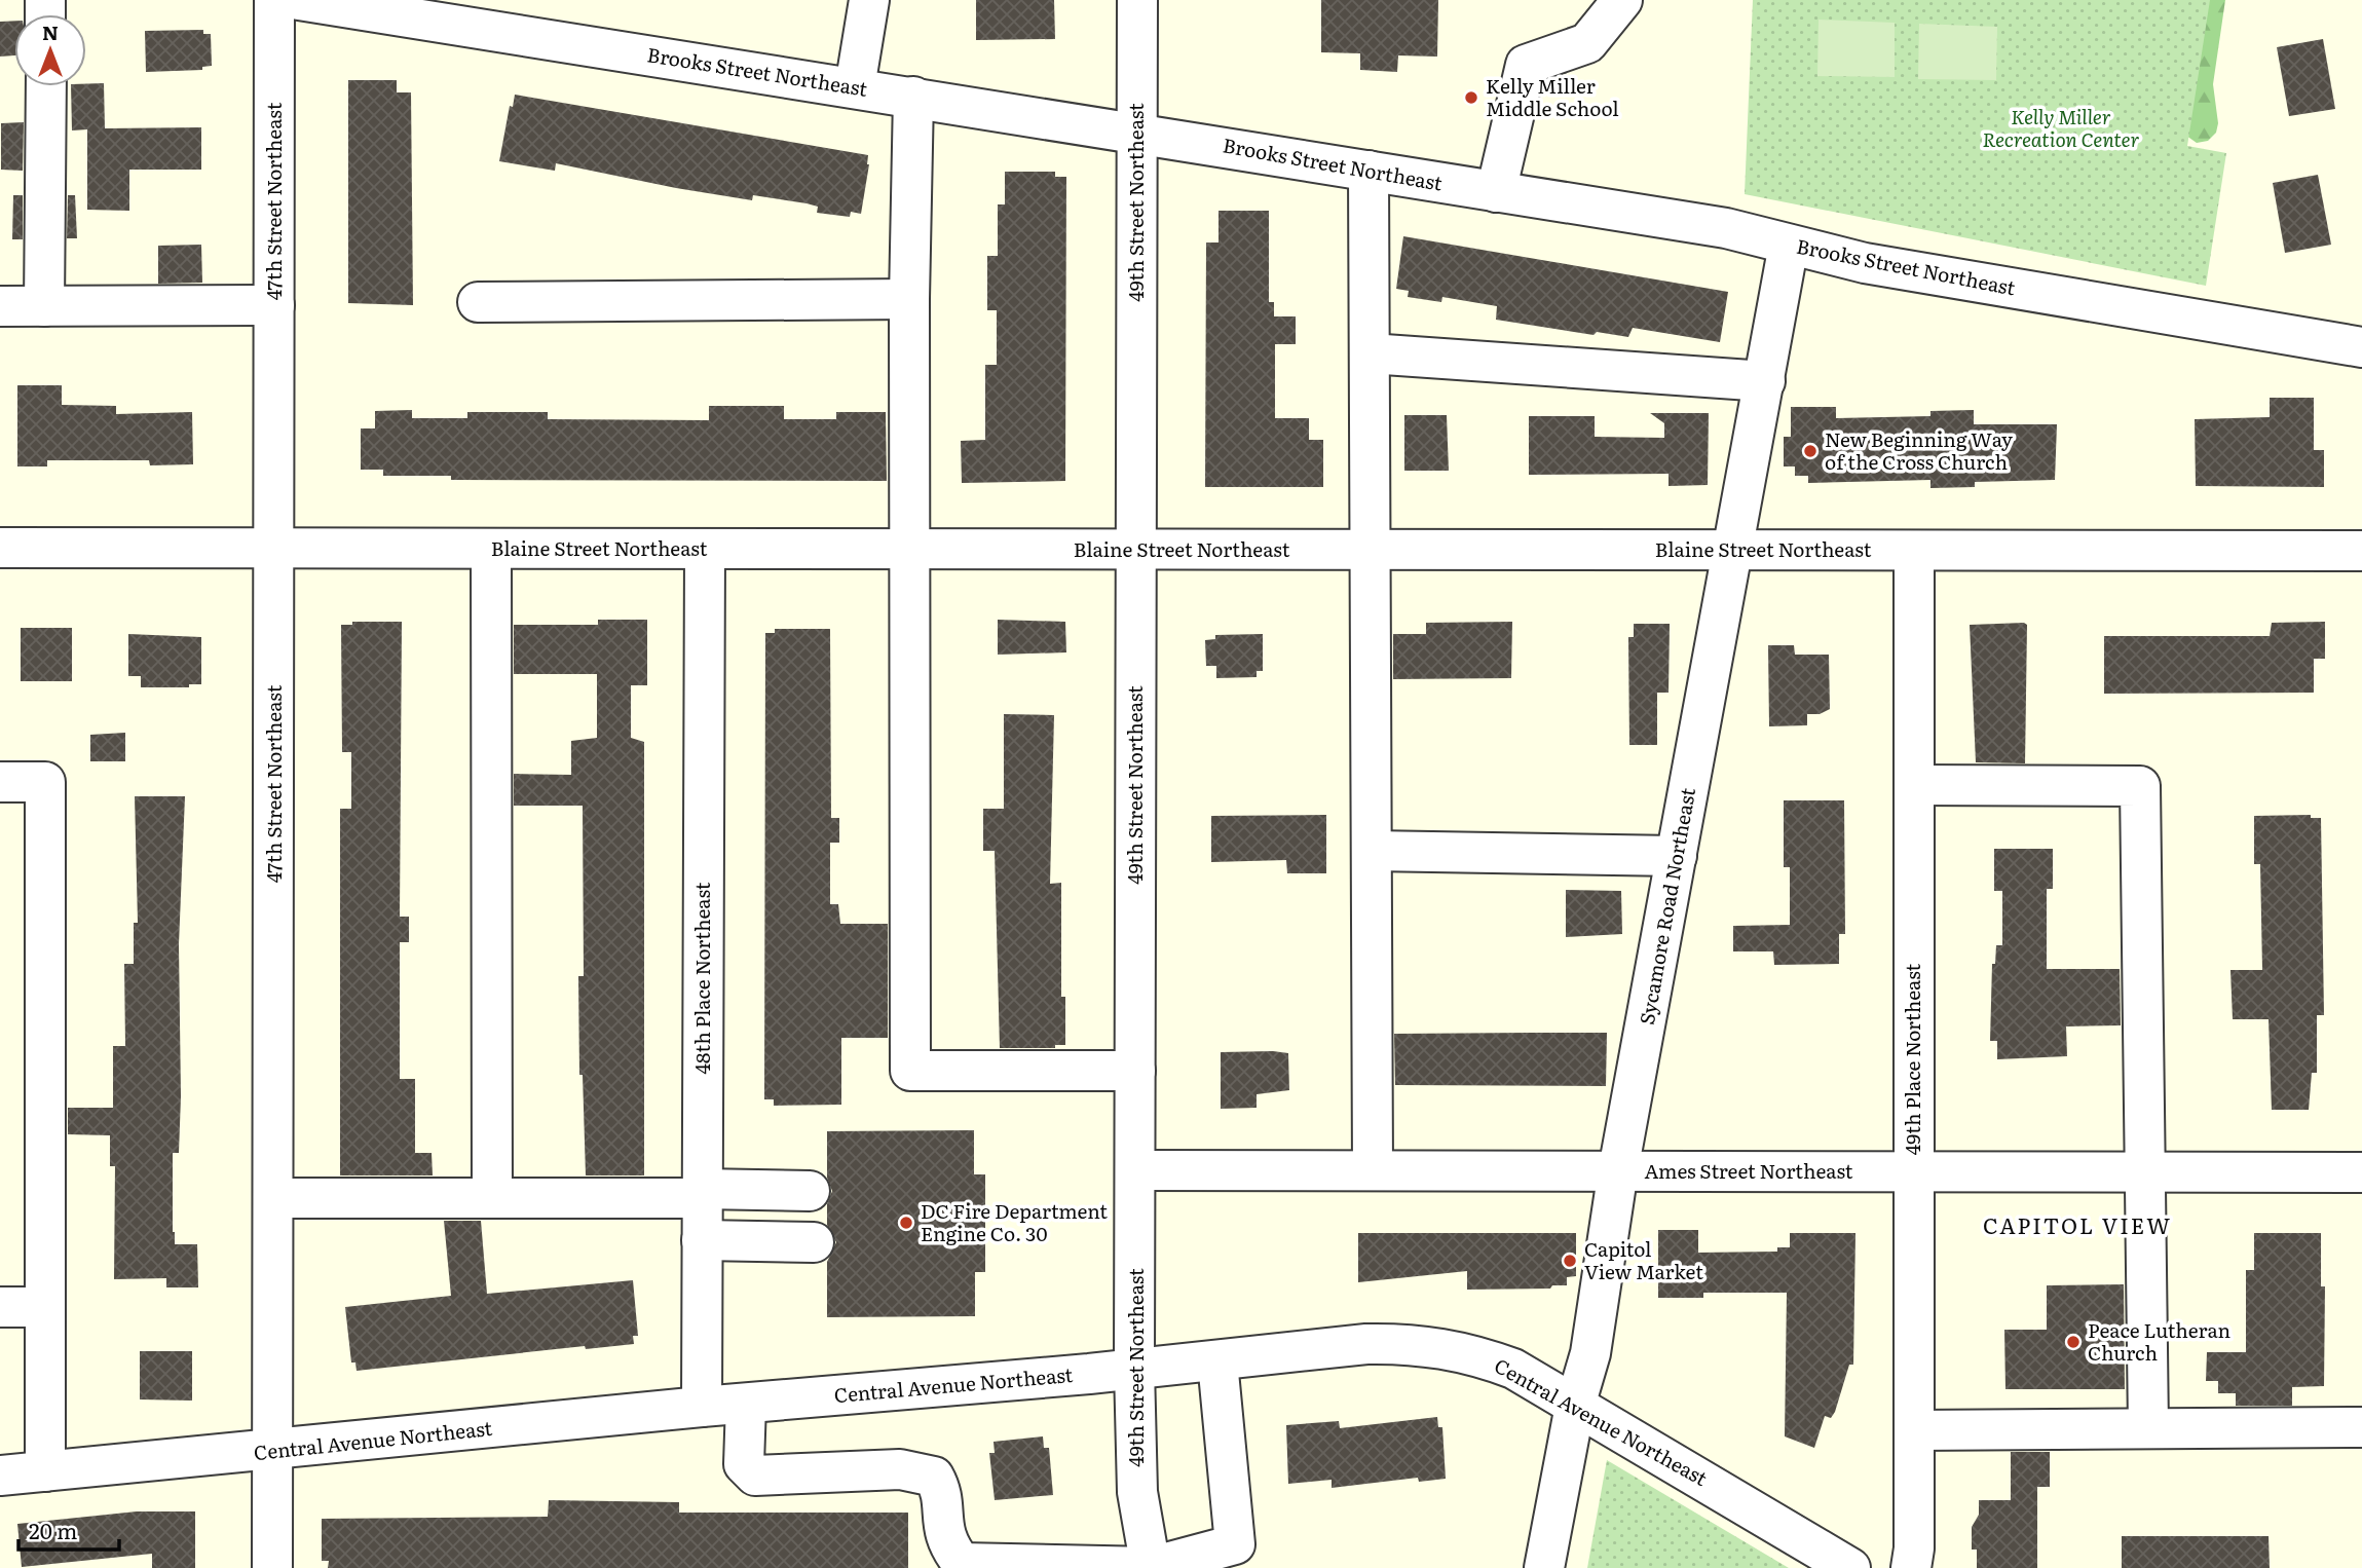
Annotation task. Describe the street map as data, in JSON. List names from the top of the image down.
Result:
{
  "streets": {
    "street": [
      "Brooks Street Northeast",
      "47th Street Northeast",
      "49th Street Northeast",
      "Blaine Street Northeast",
      "Sycamore Road Northeast",
      "48th Place Northeast",
      "49th Place Northeast",
      "Ames Street Northeast",
      "Central Avenue Northeast"
    ]
  },
  "crossings": [
    ["Brooks Street Northeast", "49th Street Northeast"],
    ["Brooks Street Northeast", "Sycamore Road Northeast"],
    ["47th Street Northeast", "Blaine Street Northeast"],
    ["47th Street Northeast", "Central Avenue Northeast"],
    ["49th Street Northeast", "Blaine Street Northeast"],
    ["49th Street Northeast", "Ames Street Northeast"],
    ["49th Street Northeast", "Central Avenue Northeast"],
    ["Blaine Street Northeast", "Sycamore Road Northeast"],
    ["Blaine Street Northeast", "48th Place Northeast"],
    ["Blaine Street Northeast", "49th Place Northeast"],
    ["Sycamore Road Northeast", "Ames Street Northeast"],
    ["Sycamore Road Northeast", "Central Avenue Northeast"],
    ["48th Place Northeast", "Central Avenue Northeast"],
    ["49th Place Northeast", "Ames Street Northeast"]
  ],
  "districts": ["CAPITOL VIEW"],
  "parks": ["Kelly Miller Recreation Center"],
  "places": [
    "Kelly Miller Middle School",
    "New Beginning Way of the Cross Church",
    "DC Fire Department Engine Co. 30",
    "Capitol View Market",
    "Peace Lutheran Church"
  ],
  "scale_bar": "20 m",
  "north": "top"
}
